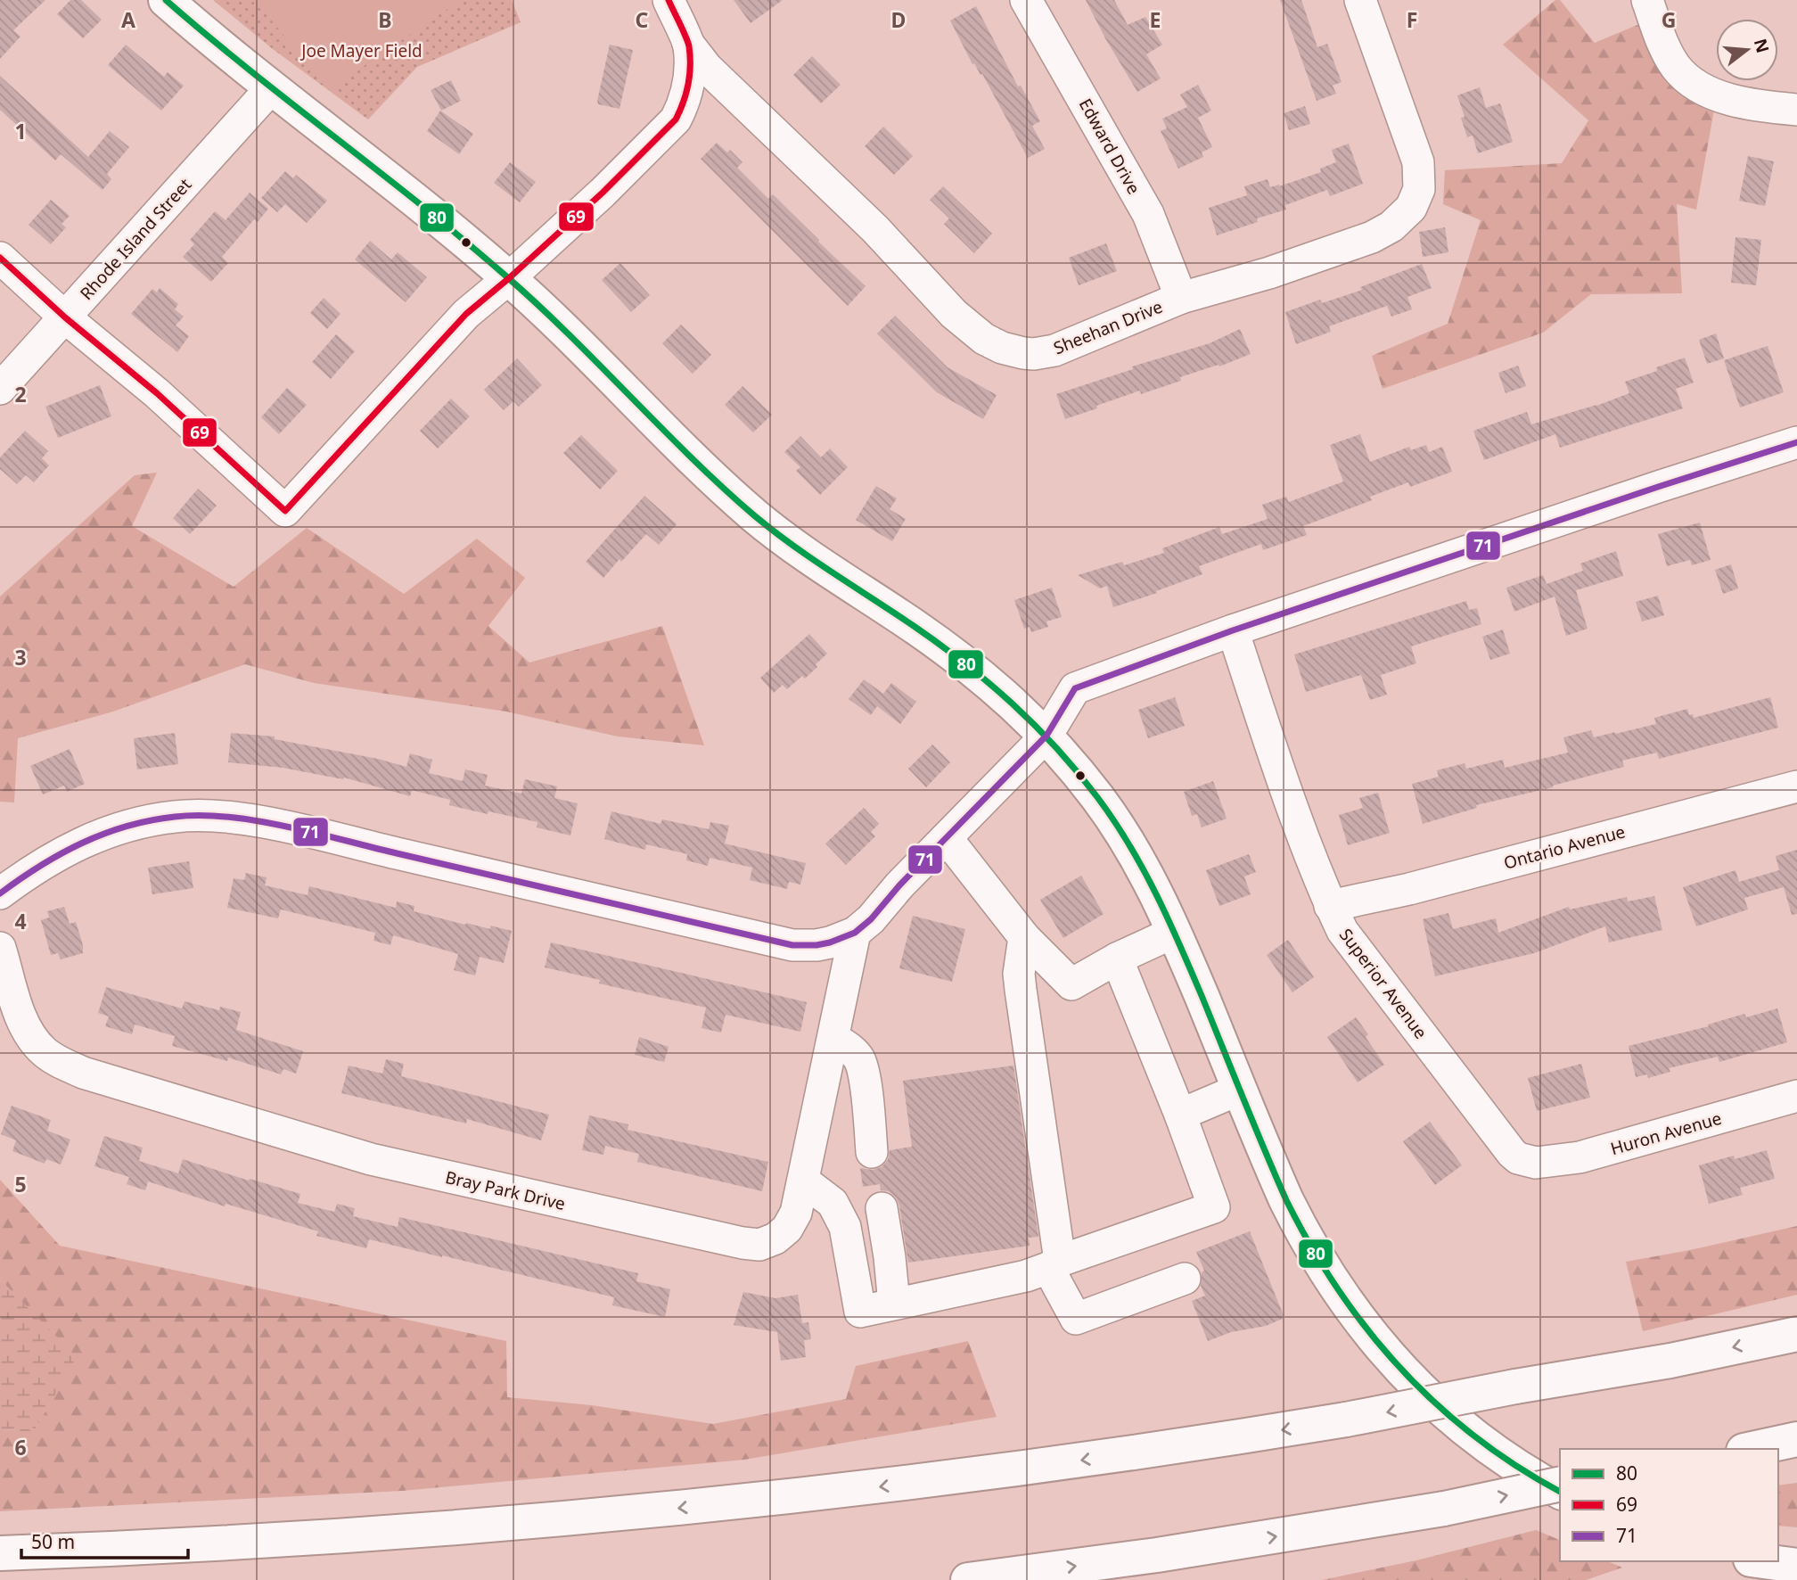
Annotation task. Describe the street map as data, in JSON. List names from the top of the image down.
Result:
{
  "streets": {
    "street": [
      "Edward Drive",
      "Rhode Island Street",
      "Sheehan Drive",
      "Ontario Avenue",
      "Superior Avenue",
      "Huron Avenue",
      "Bray Park Drive"
    ]
  },
  "crossings": [
    ["Edward Drive", "Sheehan Drive"],
    ["Ontario Avenue", "Superior Avenue"],
    ["Superior Avenue", "Huron Avenue"]
  ],
  "parks": ["Joe Mayer Field"],
  "lines": ["transit line 80", "transit line 69", "transit line 71"],
  "legend": ["80", "69", "71"],
  "scale_bar": "50 m",
  "north": "right",
  "grid": {
    "columns": [
      "A",
      "B",
      "C",
      "D",
      "E",
      "F",
      "G"
    ],
    "rows": [
      "1",
      "2",
      "3",
      "4",
      "5",
      "6"
    ]
  }
}
